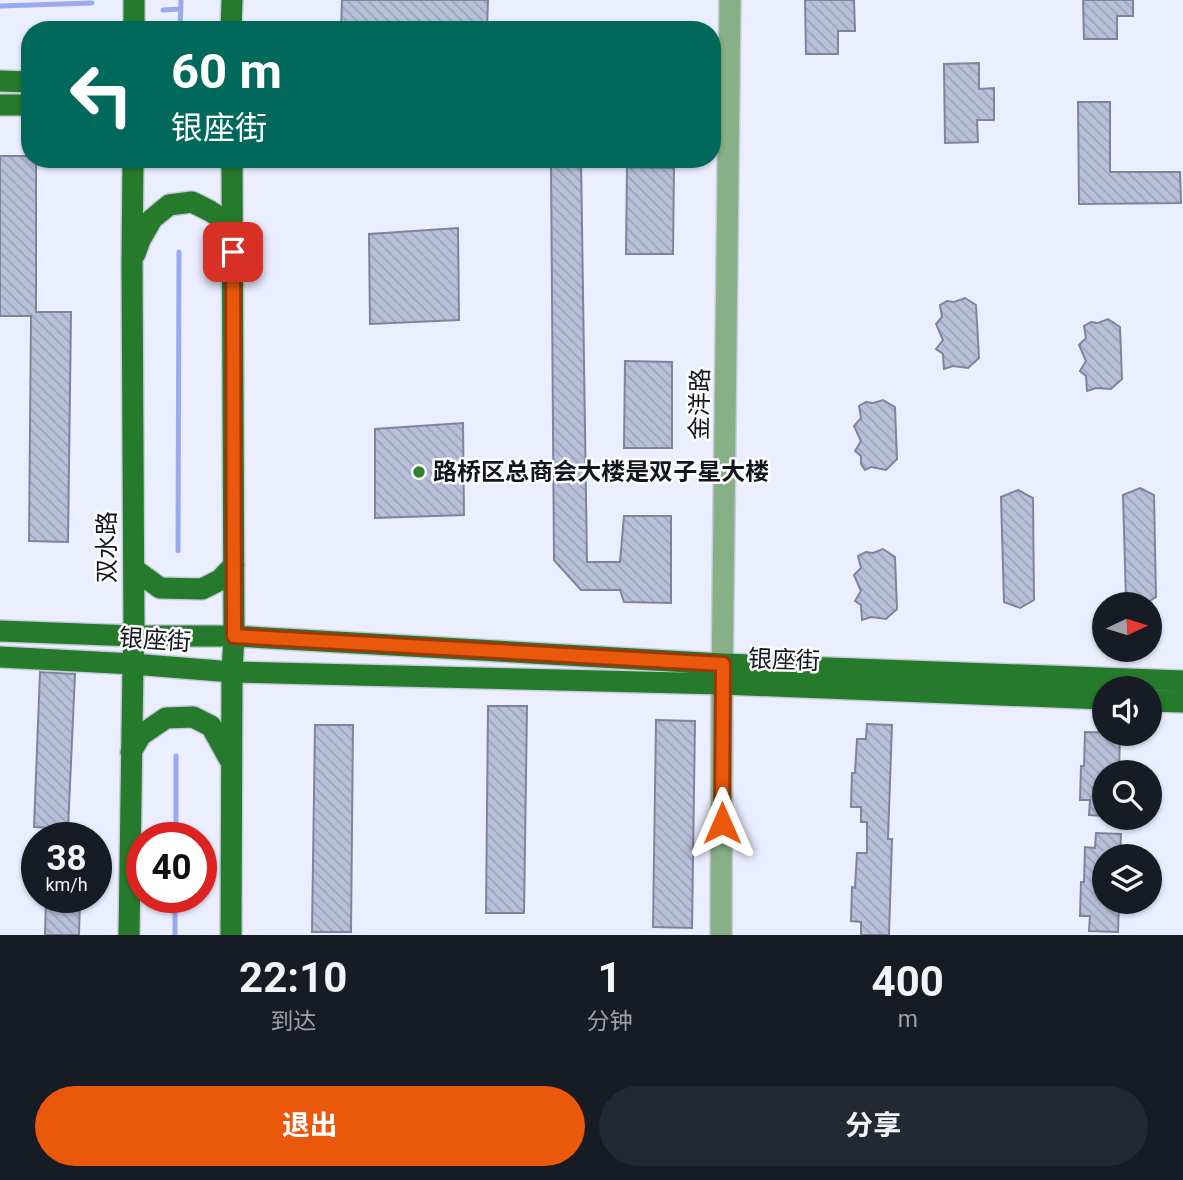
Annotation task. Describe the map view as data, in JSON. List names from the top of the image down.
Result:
{
  "streets": {
    "main road": ["双水路", "银座街"],
    "street": ["金洋路"]
  },
  "crossings": [
    ["金洋路", "银座街"],
    ["双水路", "银座街"]
  ],
  "places": ["路桥区总商会大楼是双子星大楼"],
  "north": "right",
  "page": {
    "turn": ["60 m", "银座街"],
    "speed": "38 km/h",
    "limit": "40",
    "eta": [
      "22:10",
      "到达",
      "1",
      "分钟",
      "400",
      "m"
    ],
    "buttons": ["退出", "分享"]
  }
}
